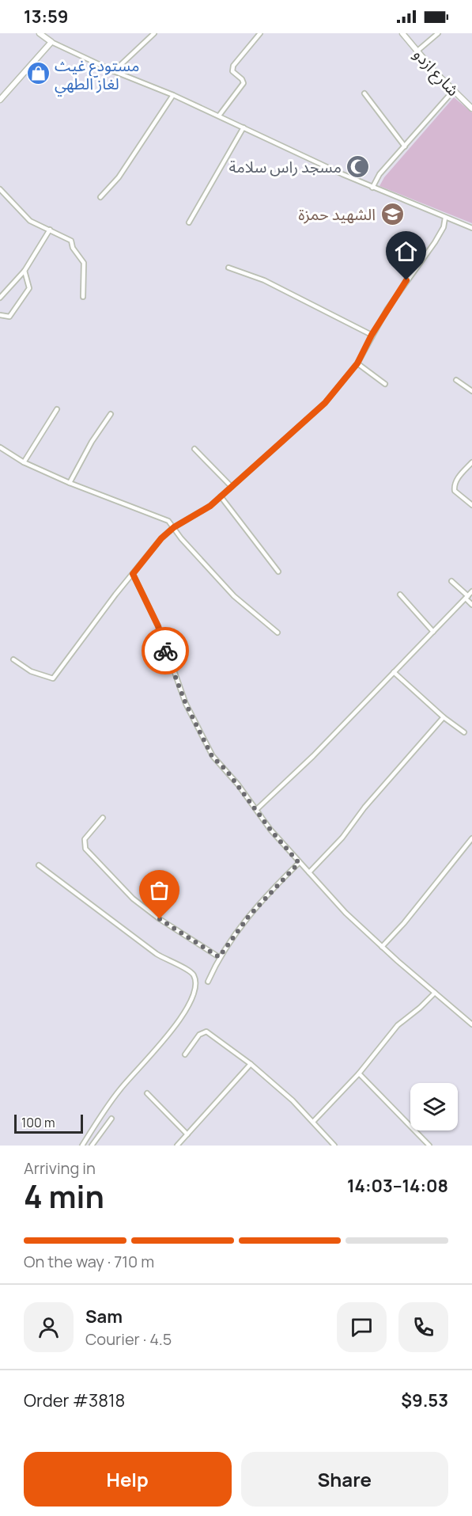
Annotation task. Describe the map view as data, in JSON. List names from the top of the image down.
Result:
{
  "streets": {
    "street": ["شارع ازدو"]
  },
  "places": {
    "shop": ["مستودع غيث لغاز الطهي"],
    "mosque": ["مسجد راس سلامة"],
    "school or university": ["الشهيد حمزة"]
  },
  "scale_bar": "100 m",
  "page": {
    "status": "13:59",
    "scale": "100 m",
    "heading": ["4 min", "Arriving in", "14:03–14:08"],
    "panel": [
      "Sam",
      "Courier · 4.5",
      "Order #3818",
      "$9.53"
    ],
    "bar": "On the way · 710 m",
    "buttons": ["Help", "Share"]
  }
}
